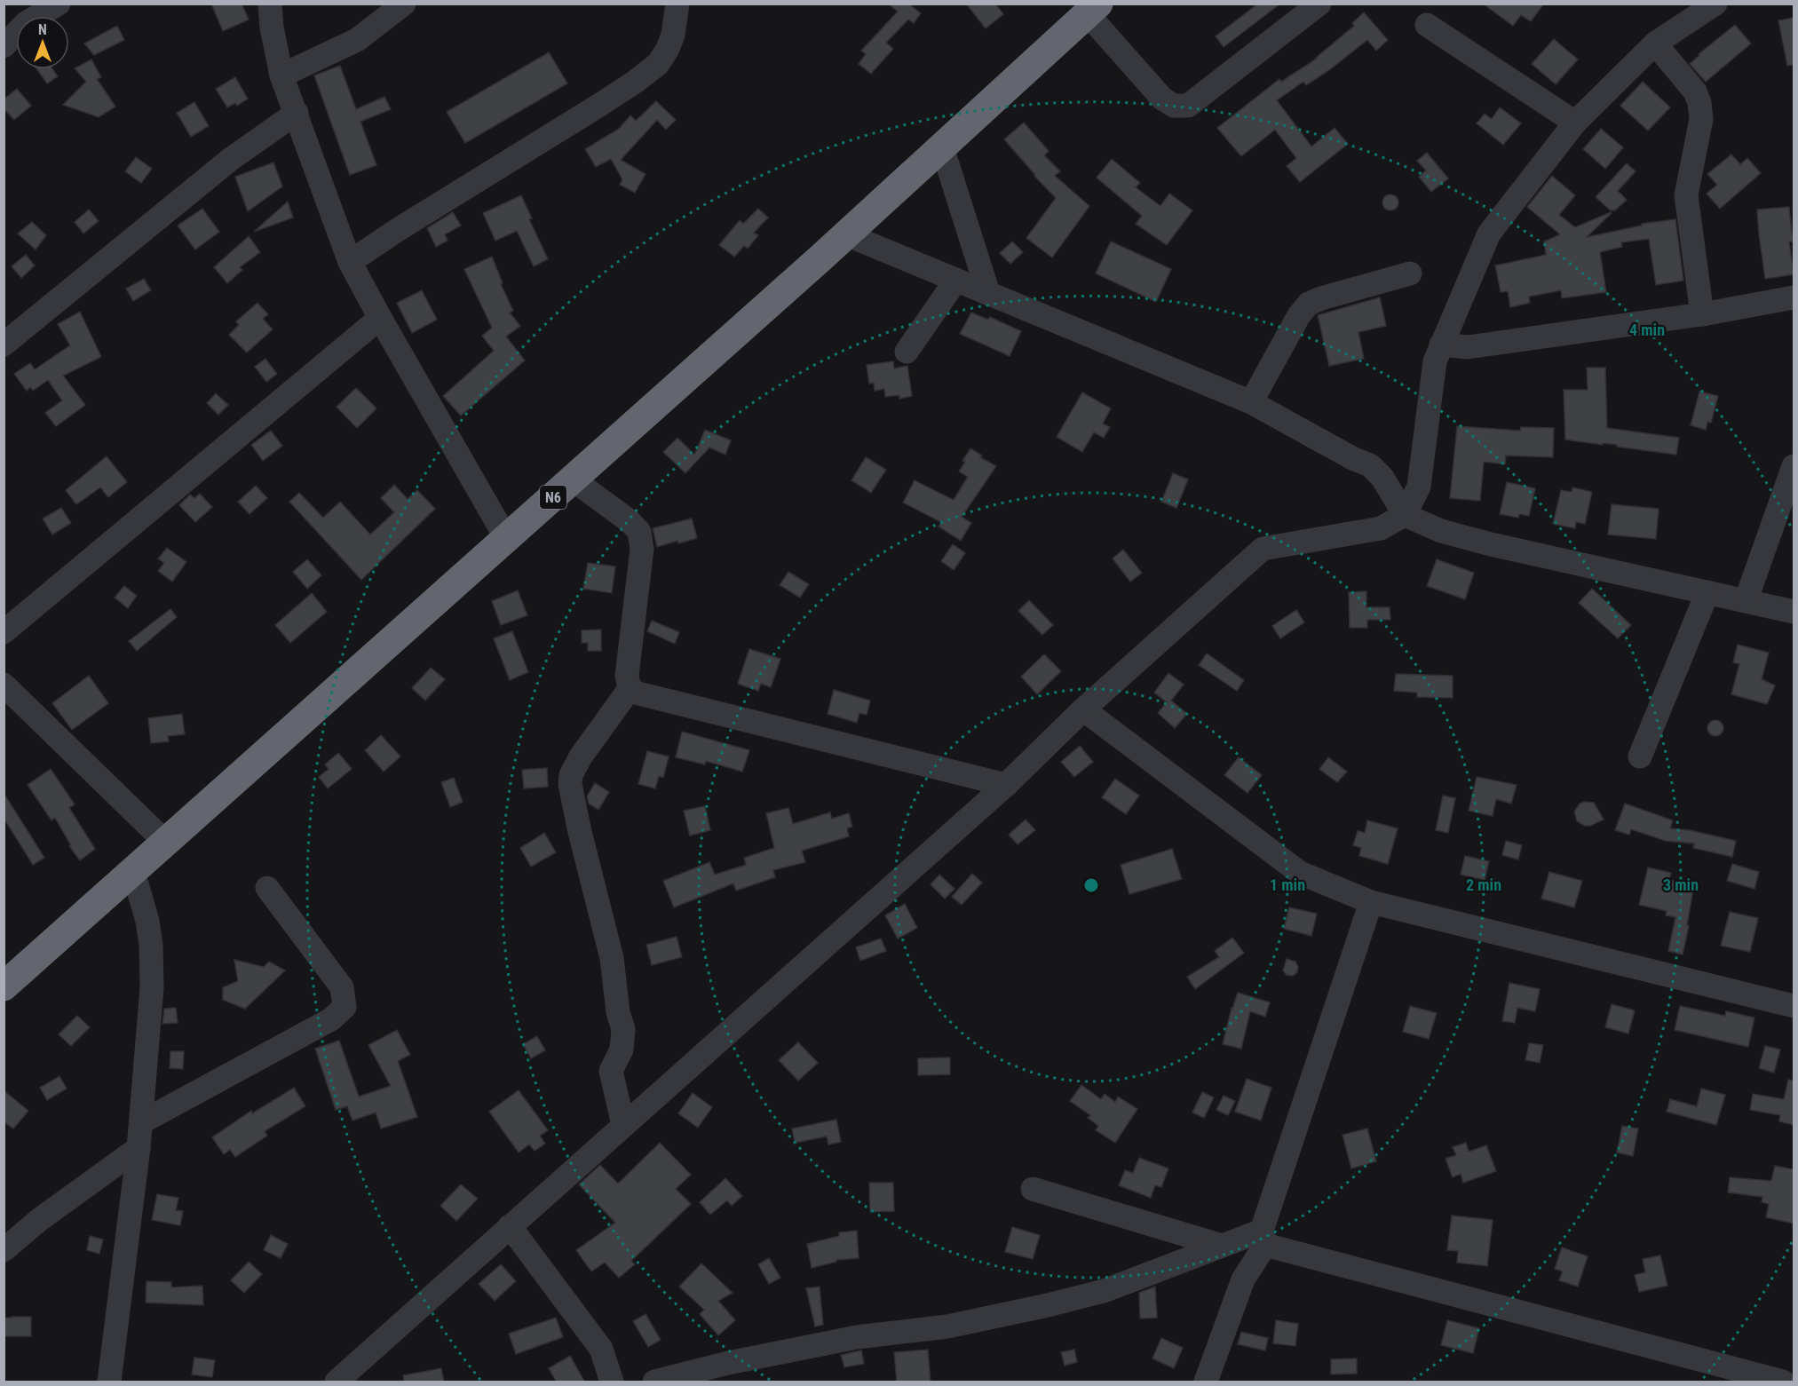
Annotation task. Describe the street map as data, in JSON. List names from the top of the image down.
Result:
{
  "streets": {
    "highway": ["N6"]
  },
  "north": "top",
  "rings": [
    "4 min",
    "1 min",
    "2 min",
    "3 min"
  ]
}
